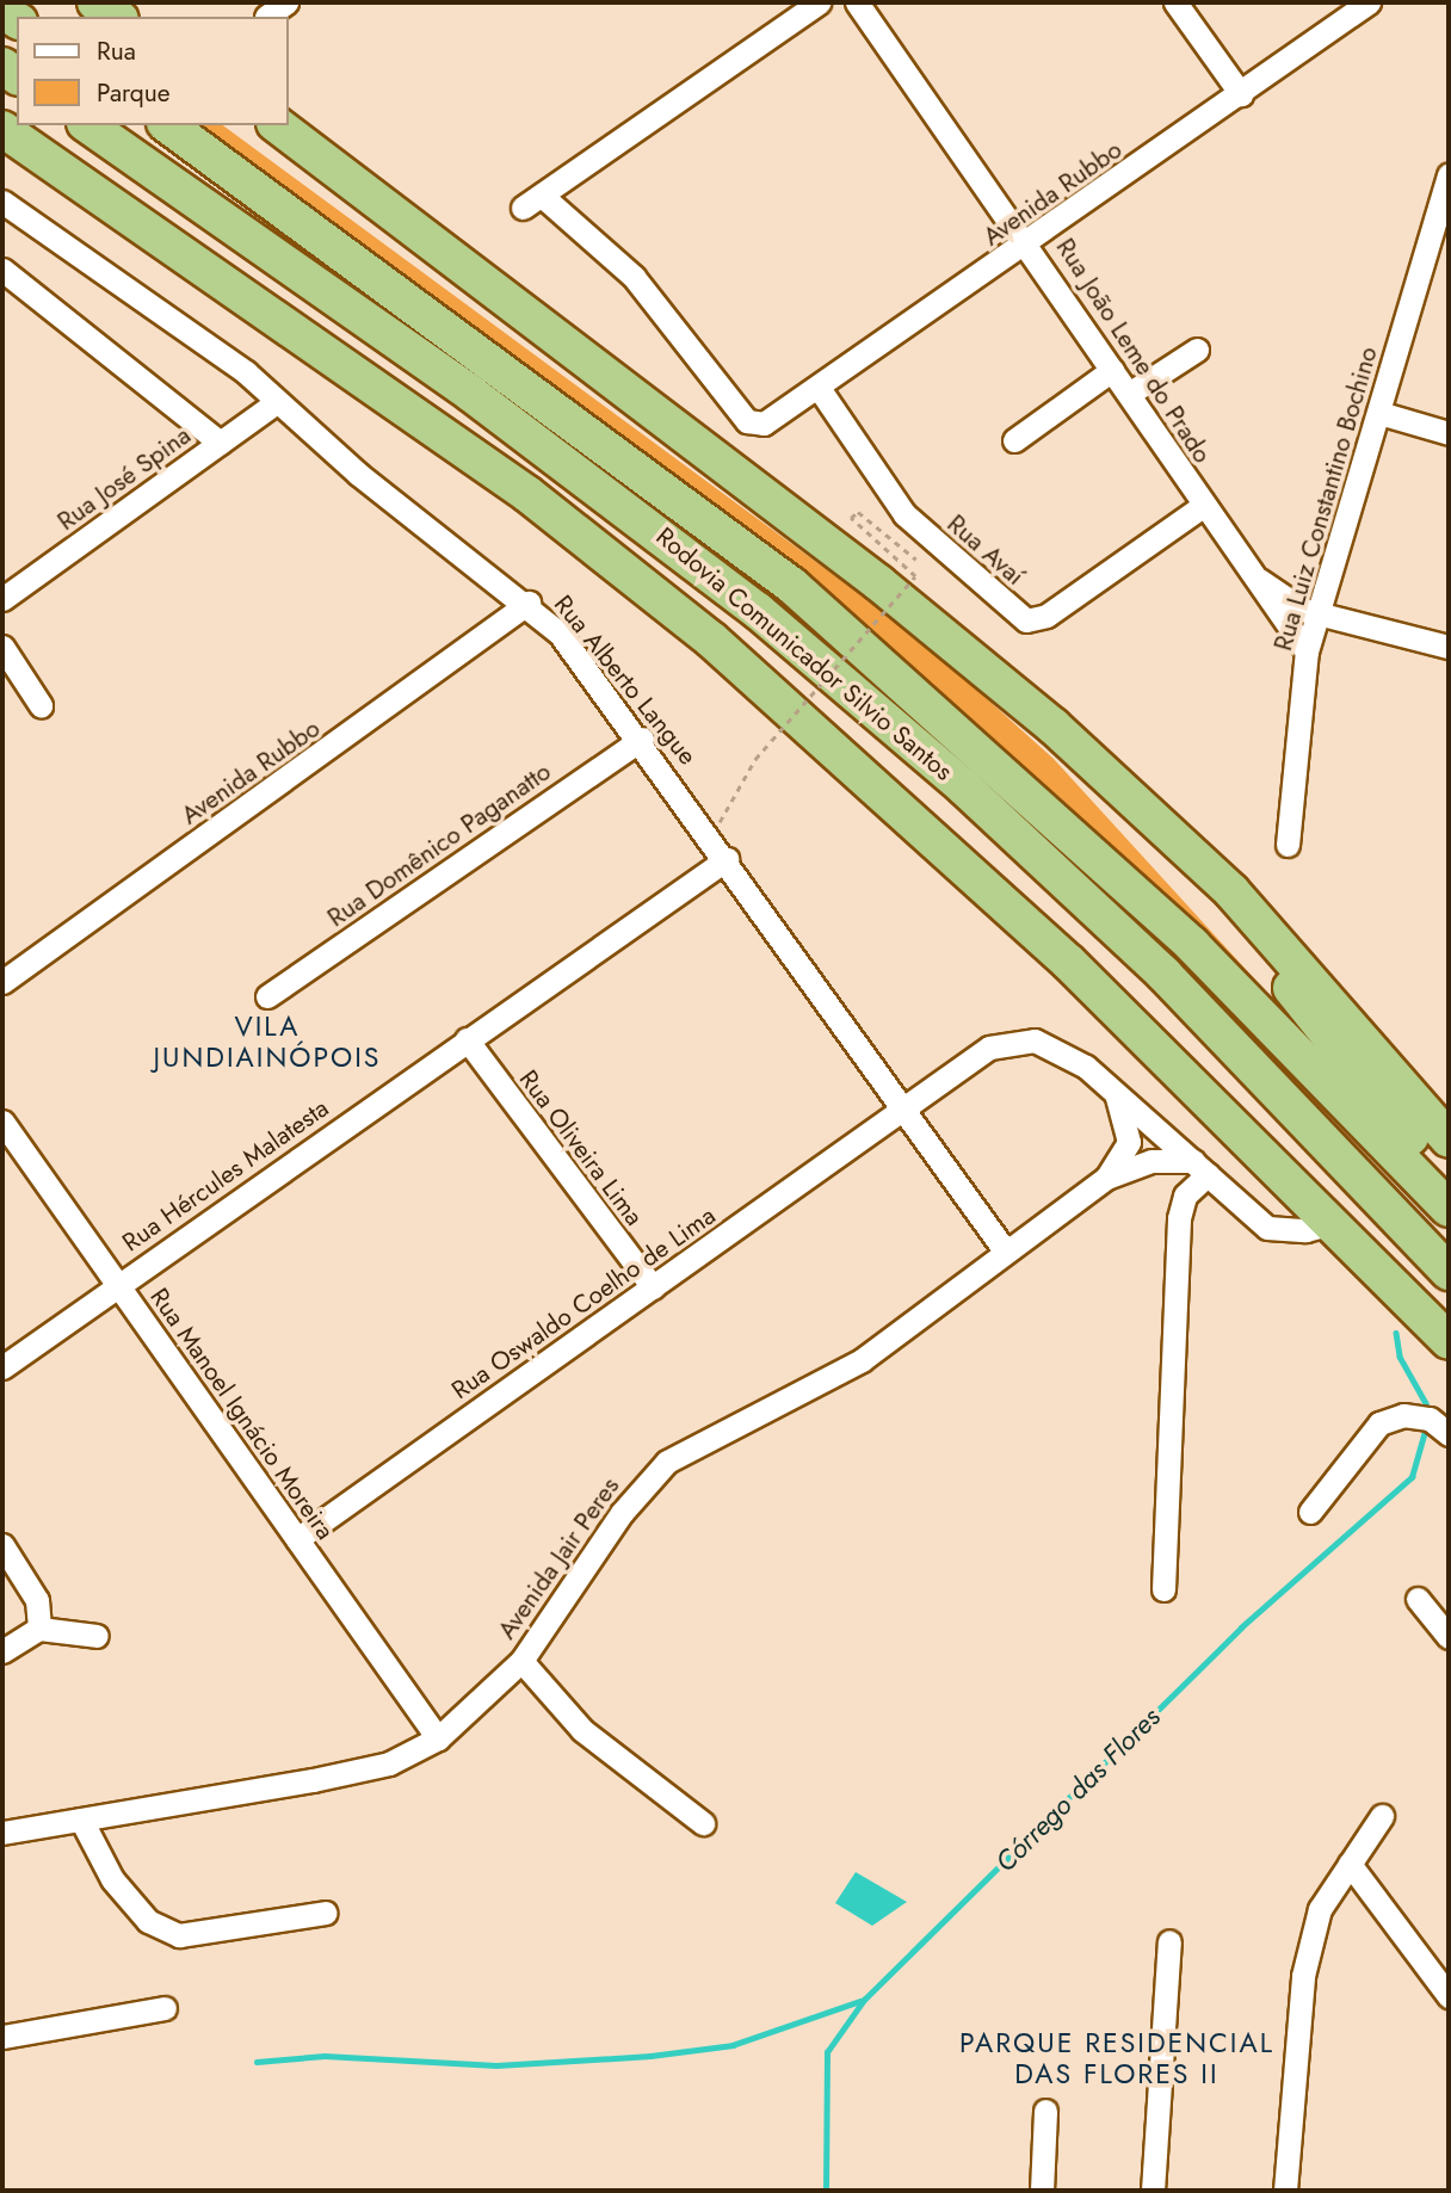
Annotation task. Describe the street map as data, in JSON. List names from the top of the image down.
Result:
{
  "streets": {
    "highway": ["Rodovia Comunicador Silvio Santos"],
    "street": [
      "Avenida Rubbo",
      "Rua João Leme do Prado",
      "Rua José Spina",
      "Rua Luiz Constantino Bochino",
      "Rua Avaí",
      "Rua Alberto Langue",
      "Rua Domênico Paganatto",
      "Rua Oliveira Lima",
      "Rua Hércules Malatesta",
      "Rua Oswaldo Coelho de Lima",
      "Rua Manoel Ignácio Moreira",
      "Avenida Jair Peres"
    ]
  },
  "crossings": [
    ["Avenida Rubbo", "Rua João Leme do Prado"],
    ["Avenida Rubbo", "Rua Avaí"],
    ["Avenida Rubbo", "Rua Alberto Langue"],
    ["Rua João Leme do Prado", "Rua Luiz Constantino Bochino"],
    ["Rua João Leme do Prado", "Rua Avaí"],
    ["Rua José Spina", "Rua Alberto Langue"],
    ["Rua Alberto Langue", "Rua Domênico Paganatto"],
    ["Rua Alberto Langue", "Rua Hércules Malatesta"],
    ["Rua Alberto Langue", "Rua Oswaldo Coelho de Lima"],
    ["Rua Alberto Langue", "Avenida Jair Peres"],
    ["Rua Oliveira Lima", "Rua Hércules Malatesta"],
    ["Rua Oliveira Lima", "Rua Oswaldo Coelho de Lima"],
    ["Rua Hércules Malatesta", "Rua Manoel Ignácio Moreira"],
    ["Rua Oswaldo Coelho de Lima", "Rua Manoel Ignácio Moreira"],
    ["Rua Oswaldo Coelho de Lima", "Avenida Jair Peres"],
    ["Rua Manoel Ignácio Moreira", "Avenida Jair Peres"]
  ],
  "districts": ["VILA JUNDIAINÓPOIS", "PARQUE RESIDENCIAL DAS FLORES II"],
  "water": ["Córrego das Flores"],
  "legend": ["Rua", "Parque"]
}
